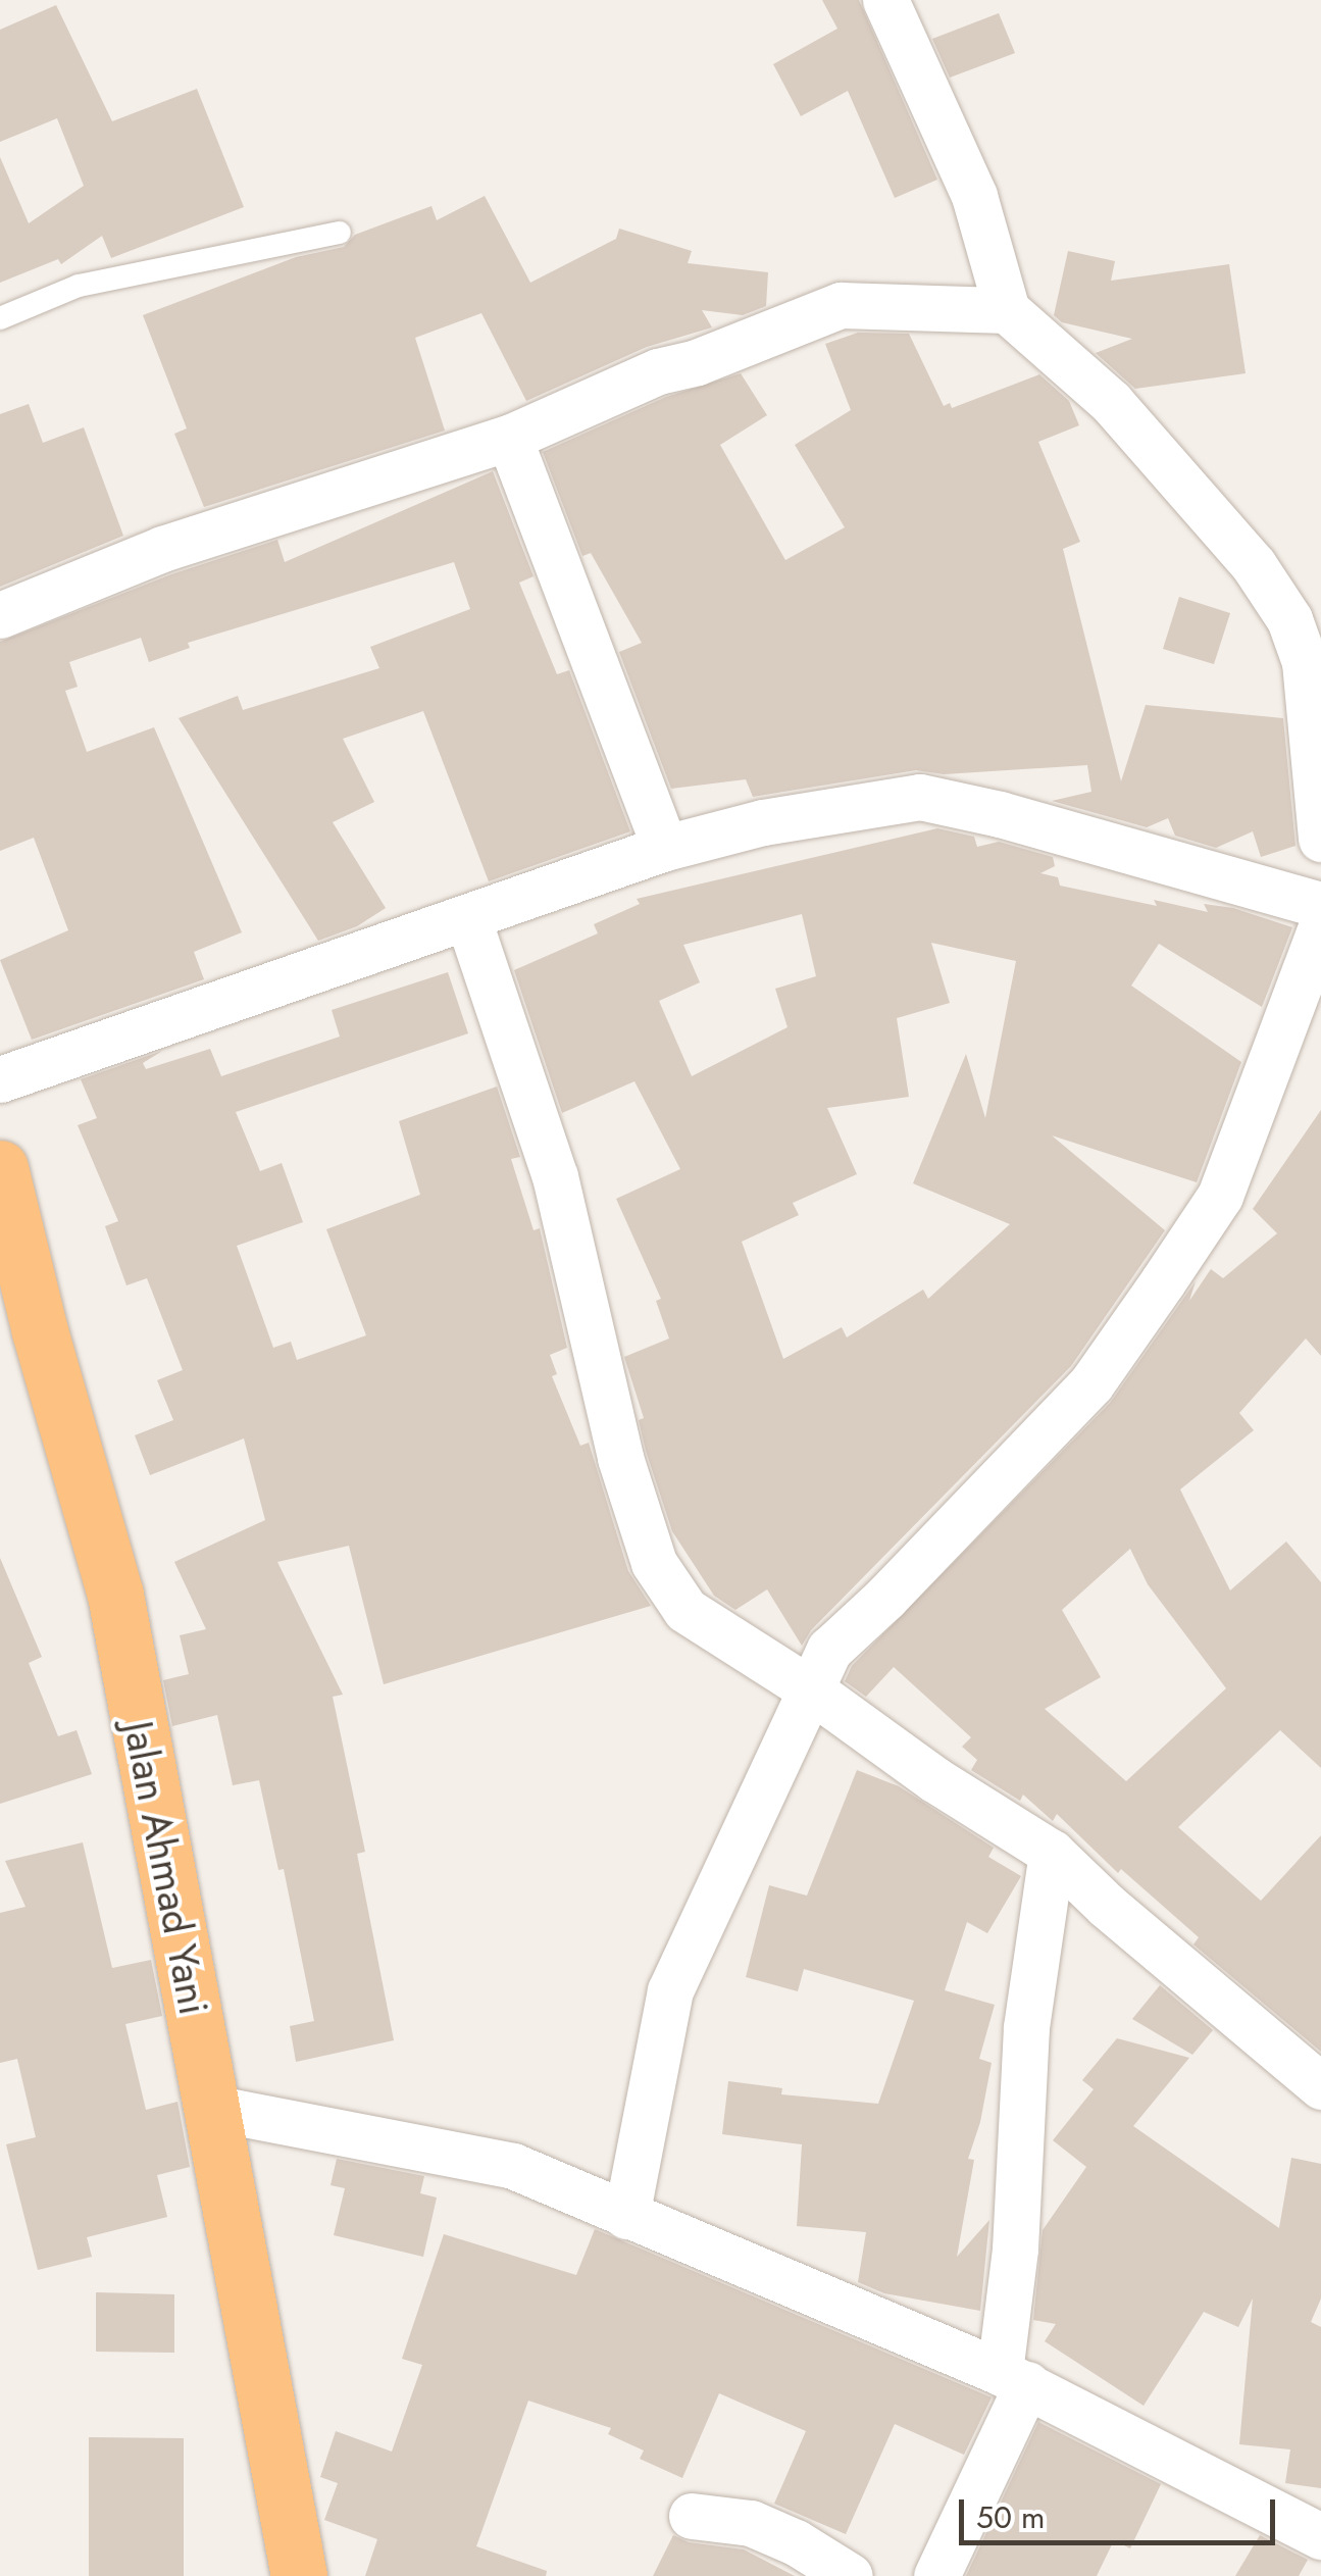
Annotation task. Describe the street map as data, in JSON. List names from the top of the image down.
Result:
{
  "streets": {
    "highway": ["Jalan Ahmad Yani"]
  },
  "scale_bar": "50 m"
}
